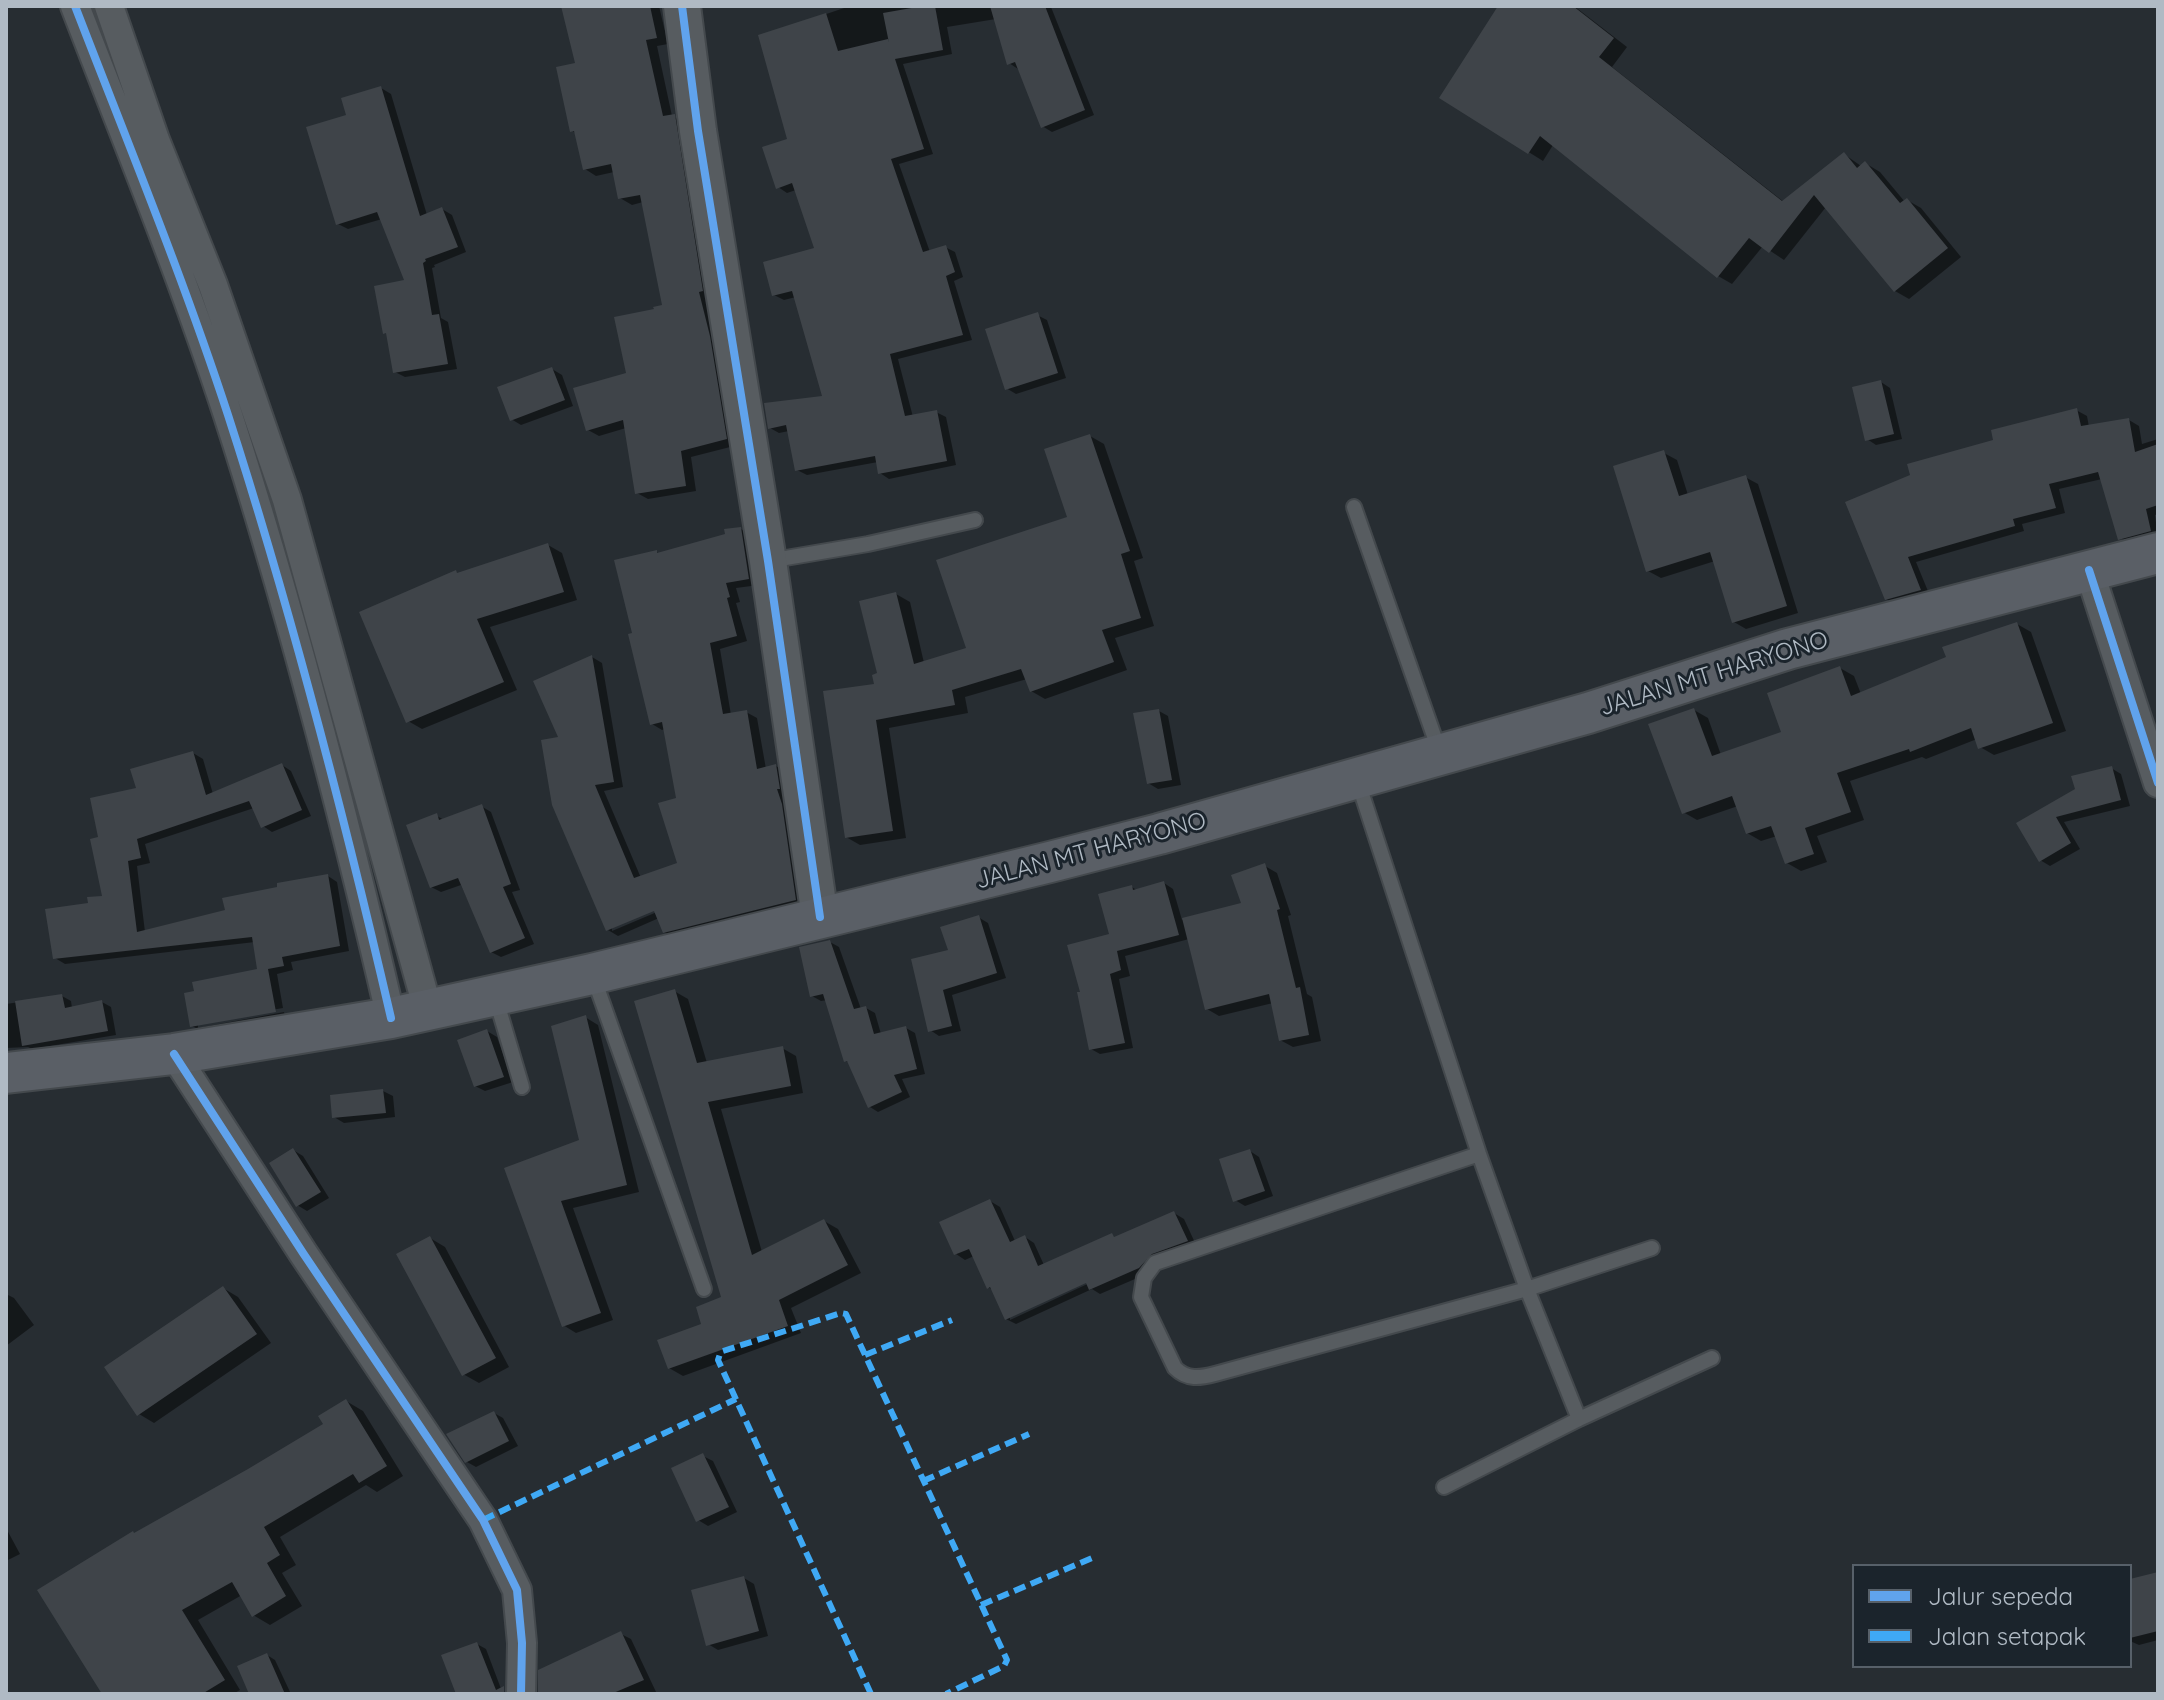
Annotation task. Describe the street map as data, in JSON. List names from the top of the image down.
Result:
{
  "streets": {
    "main road": ["JALAN MT HARYONO"]
  },
  "legend": ["Jalur sepeda", "Jalan setapak"]
}
